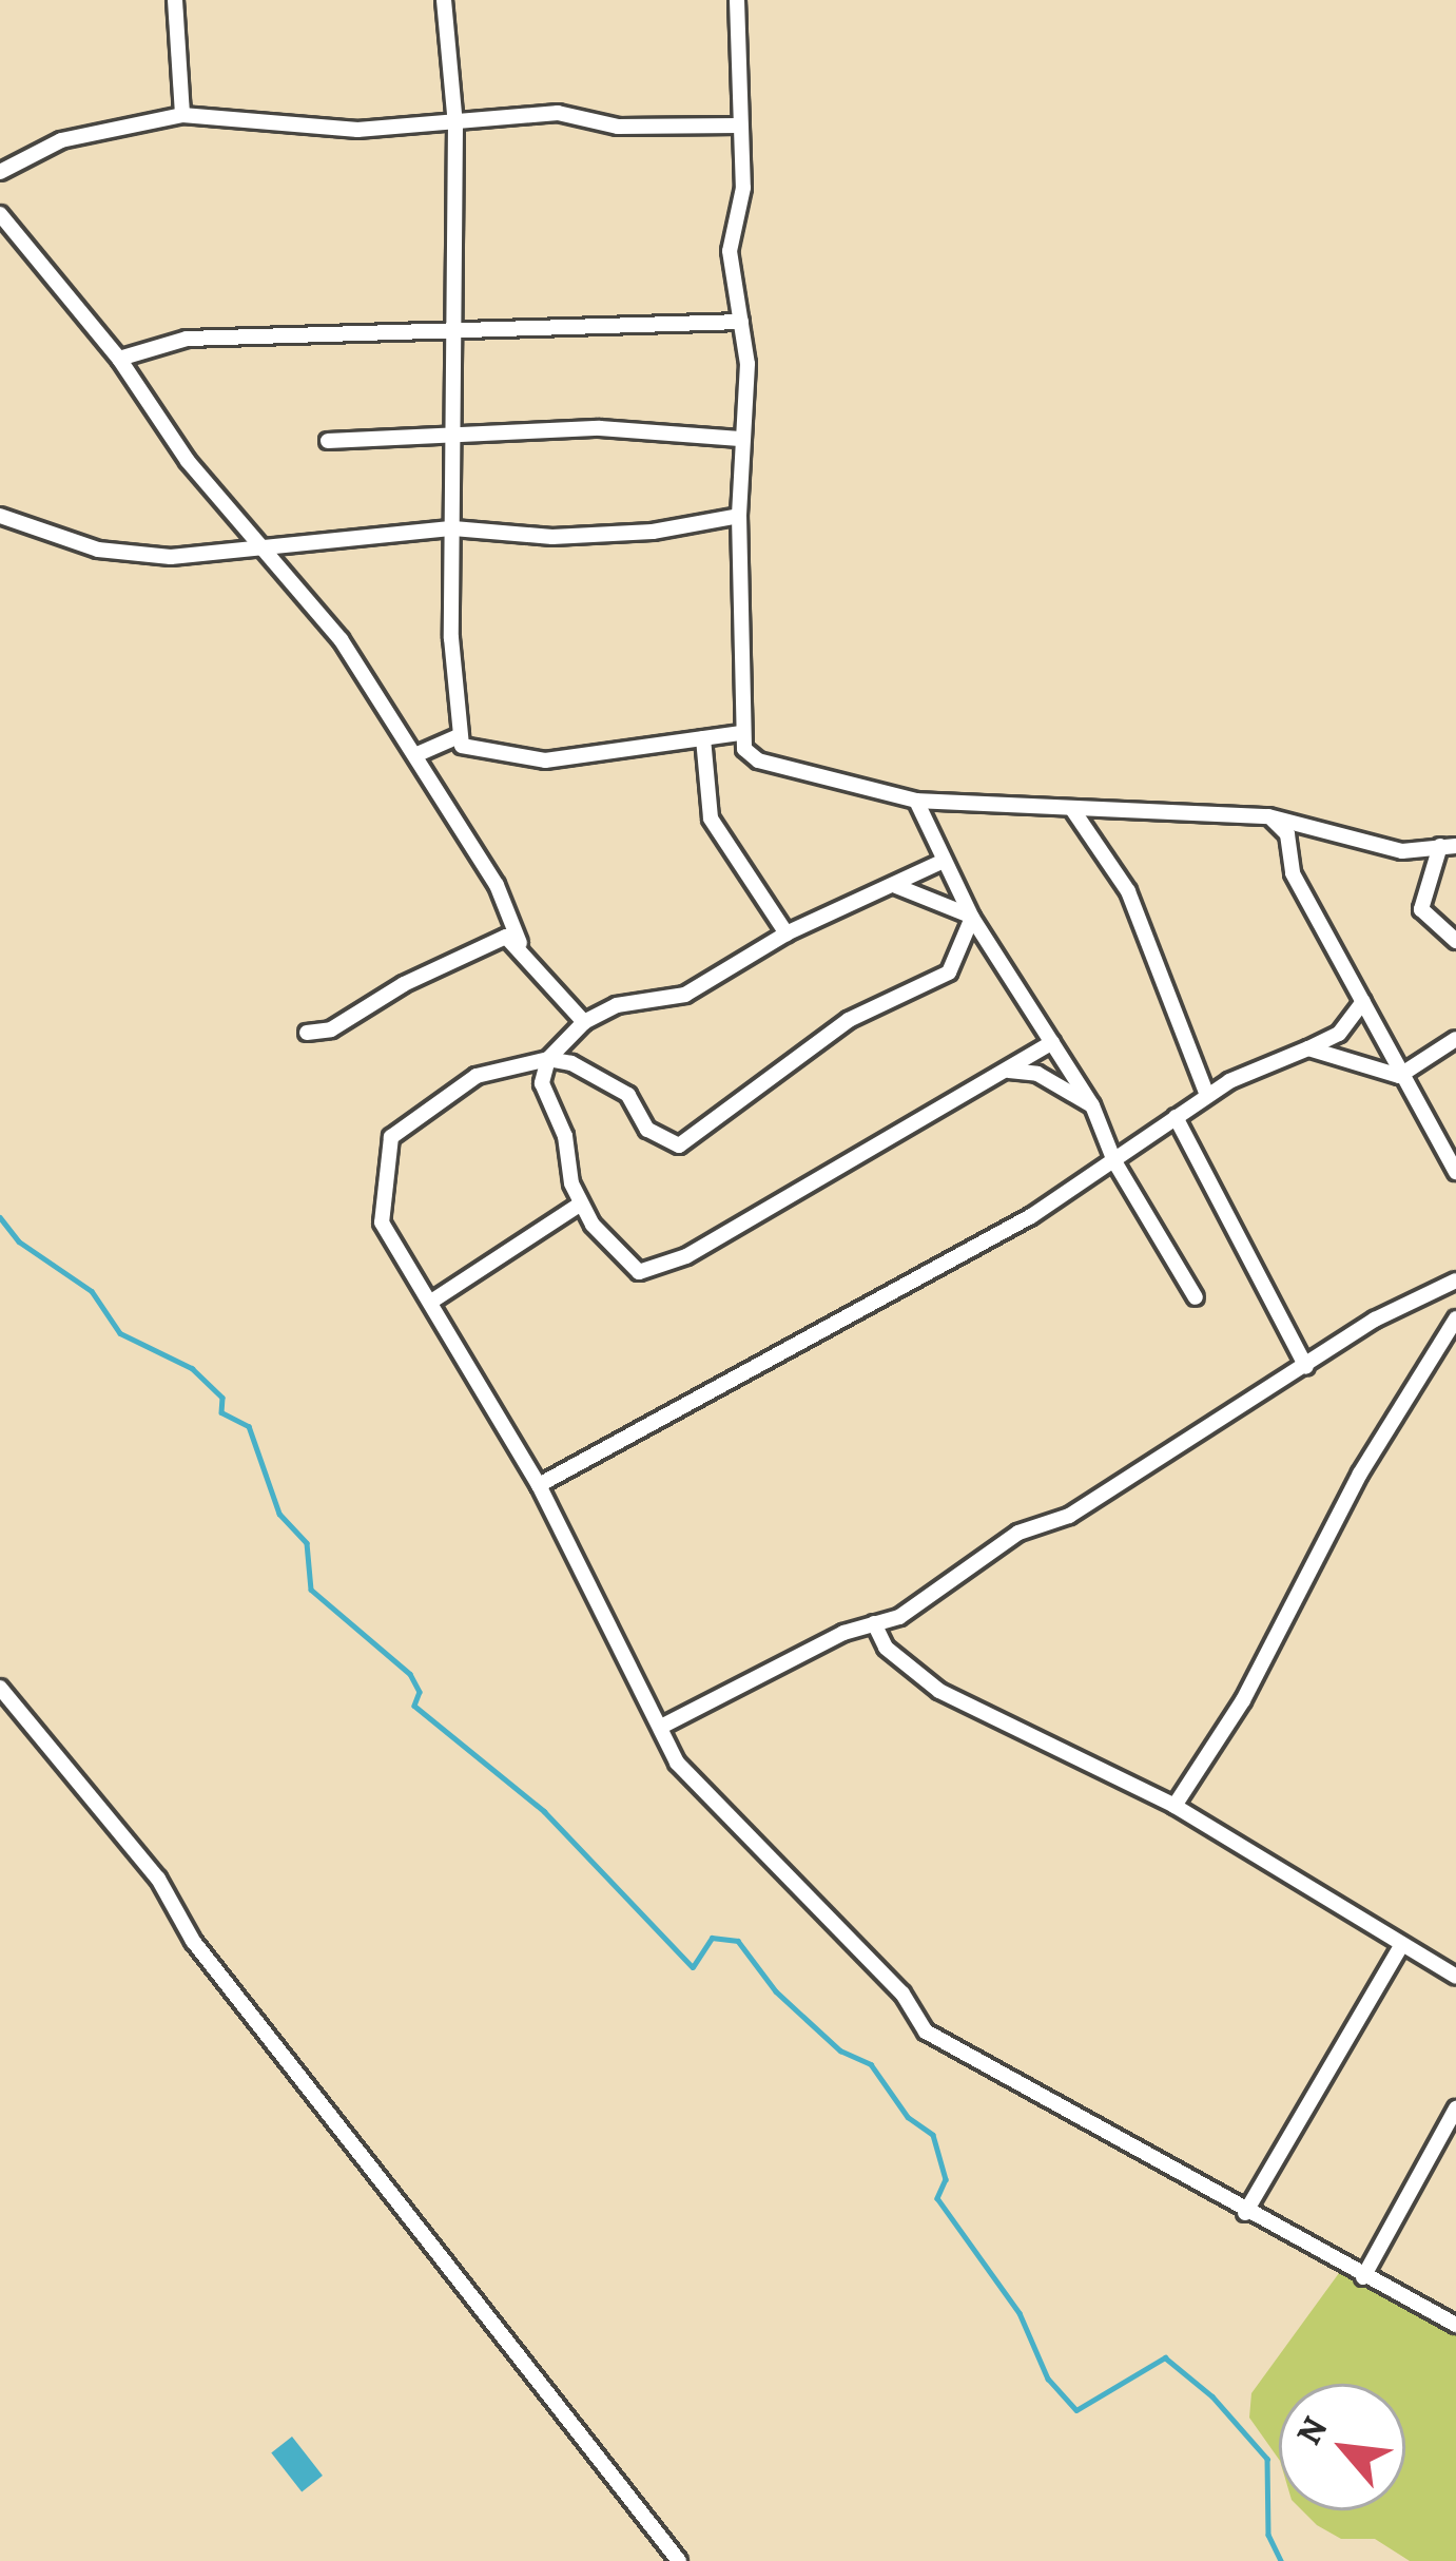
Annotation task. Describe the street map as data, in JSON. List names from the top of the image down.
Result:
{
  "north": "top left"
}
